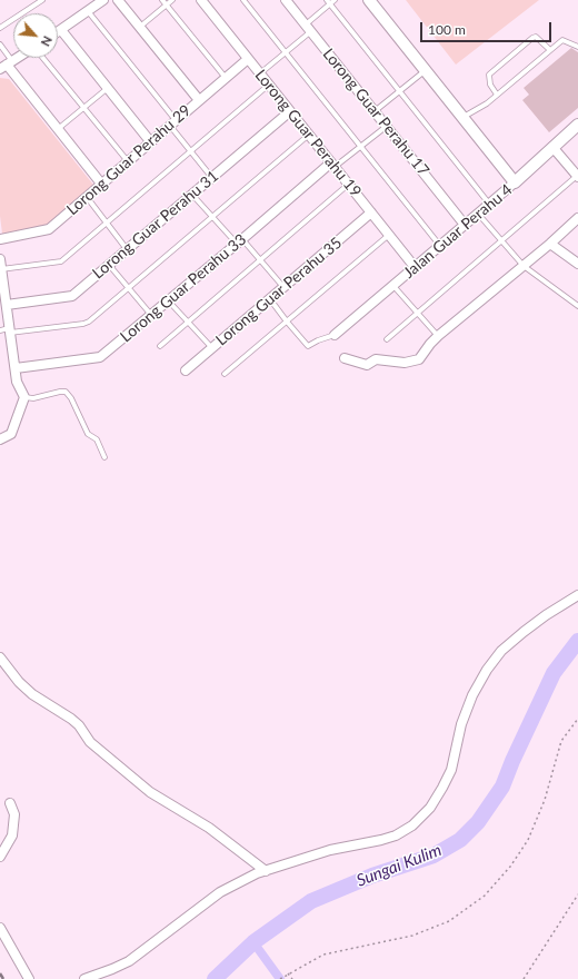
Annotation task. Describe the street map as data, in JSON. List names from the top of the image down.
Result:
{
  "streets": {
    "street": [
      "Lorong Guar Perahu 17",
      "Lorong Guar Perahu 19",
      "Lorong Guar Perahu 29",
      "Lorong Guar Perahu 31",
      "Jalan Guar Perahu 4",
      "Lorong Guar Perahu 33",
      "Lorong Guar Perahu 35"
    ]
  },
  "crossings": [
    ["Lorong Guar Perahu 17", "Jalan Guar Perahu 4"],
    ["Lorong Guar Perahu 19", "Lorong Guar Perahu 29"],
    ["Lorong Guar Perahu 19", "Lorong Guar Perahu 31"],
    ["Lorong Guar Perahu 19", "Jalan Guar Perahu 4"],
    ["Lorong Guar Perahu 19", "Lorong Guar Perahu 33"],
    ["Lorong Guar Perahu 19", "Lorong Guar Perahu 35"]
  ],
  "water": ["Sungai Kulim"],
  "scale_bar": "100 m",
  "north": "bottom right"
}
